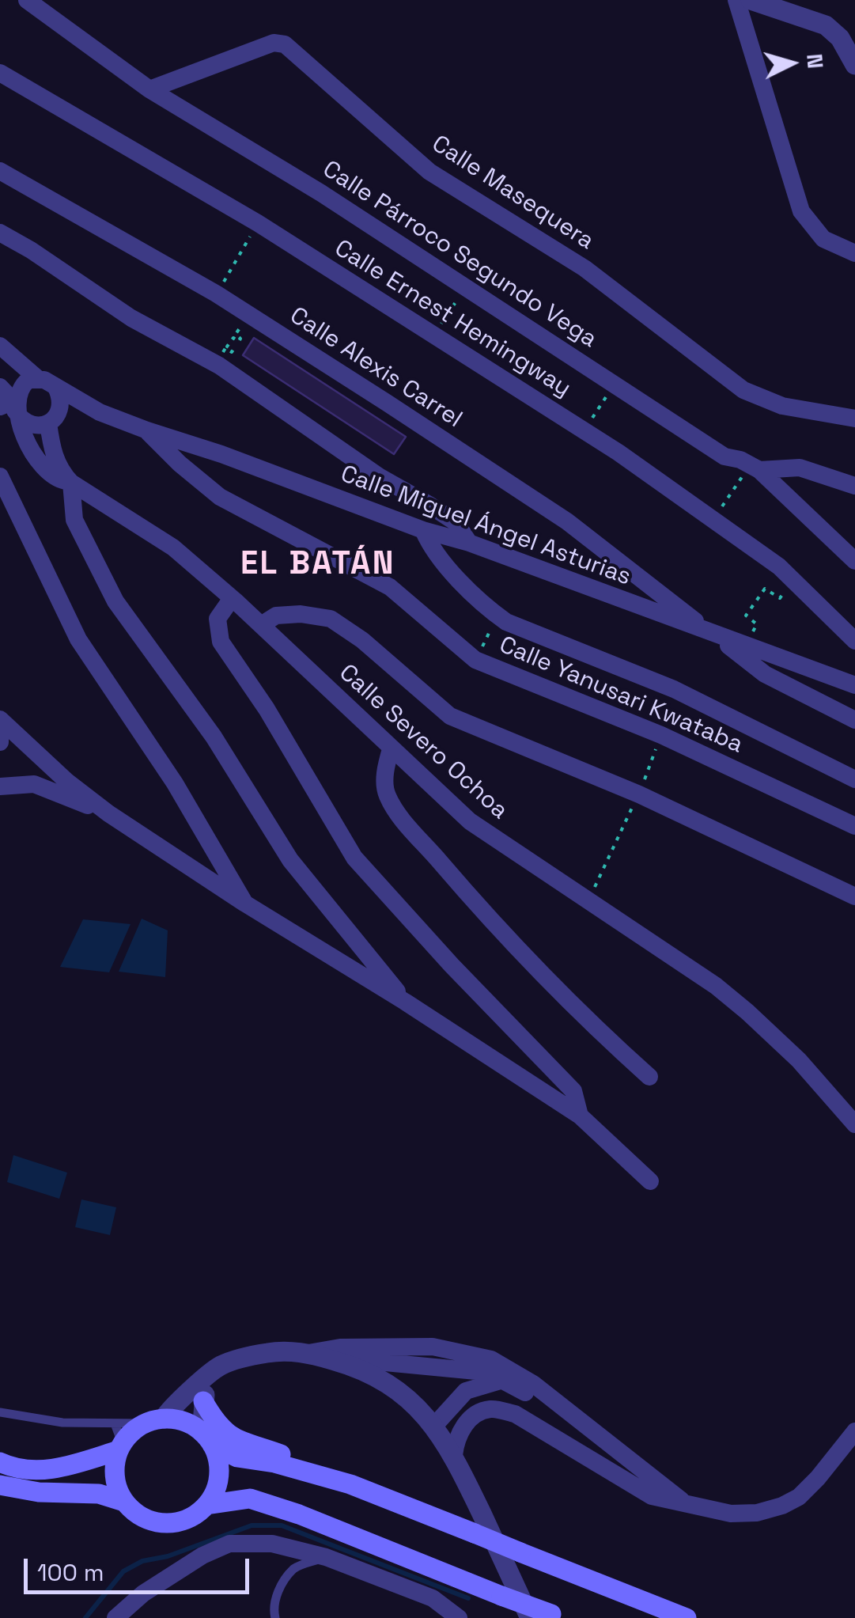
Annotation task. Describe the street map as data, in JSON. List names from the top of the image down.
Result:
{
  "streets": {
    "street": [
      "Calle Masequera",
      "Calle Párroco Segundo Vega",
      "Calle Ernest Hemingway",
      "Calle Alexis Carrel",
      "Calle Miguel Ángel Asturias",
      "Calle Yanusari Kwataba",
      "Calle Severo Ochoa"
    ]
  },
  "crossings": [
    ["Calle Masequera", "Calle Párroco Segundo Vega"],
    ["Calle Alexis Carrel", "Calle Miguel Ángel Asturias"],
    ["Calle Miguel Ángel Asturias", "Calle Yanusari Kwataba"],
    ["Calle Miguel Ángel Asturias", "Calle Severo Ochoa"]
  ],
  "districts": ["EL BATÁN"],
  "scale_bar": "100 m",
  "north": "right"
}
